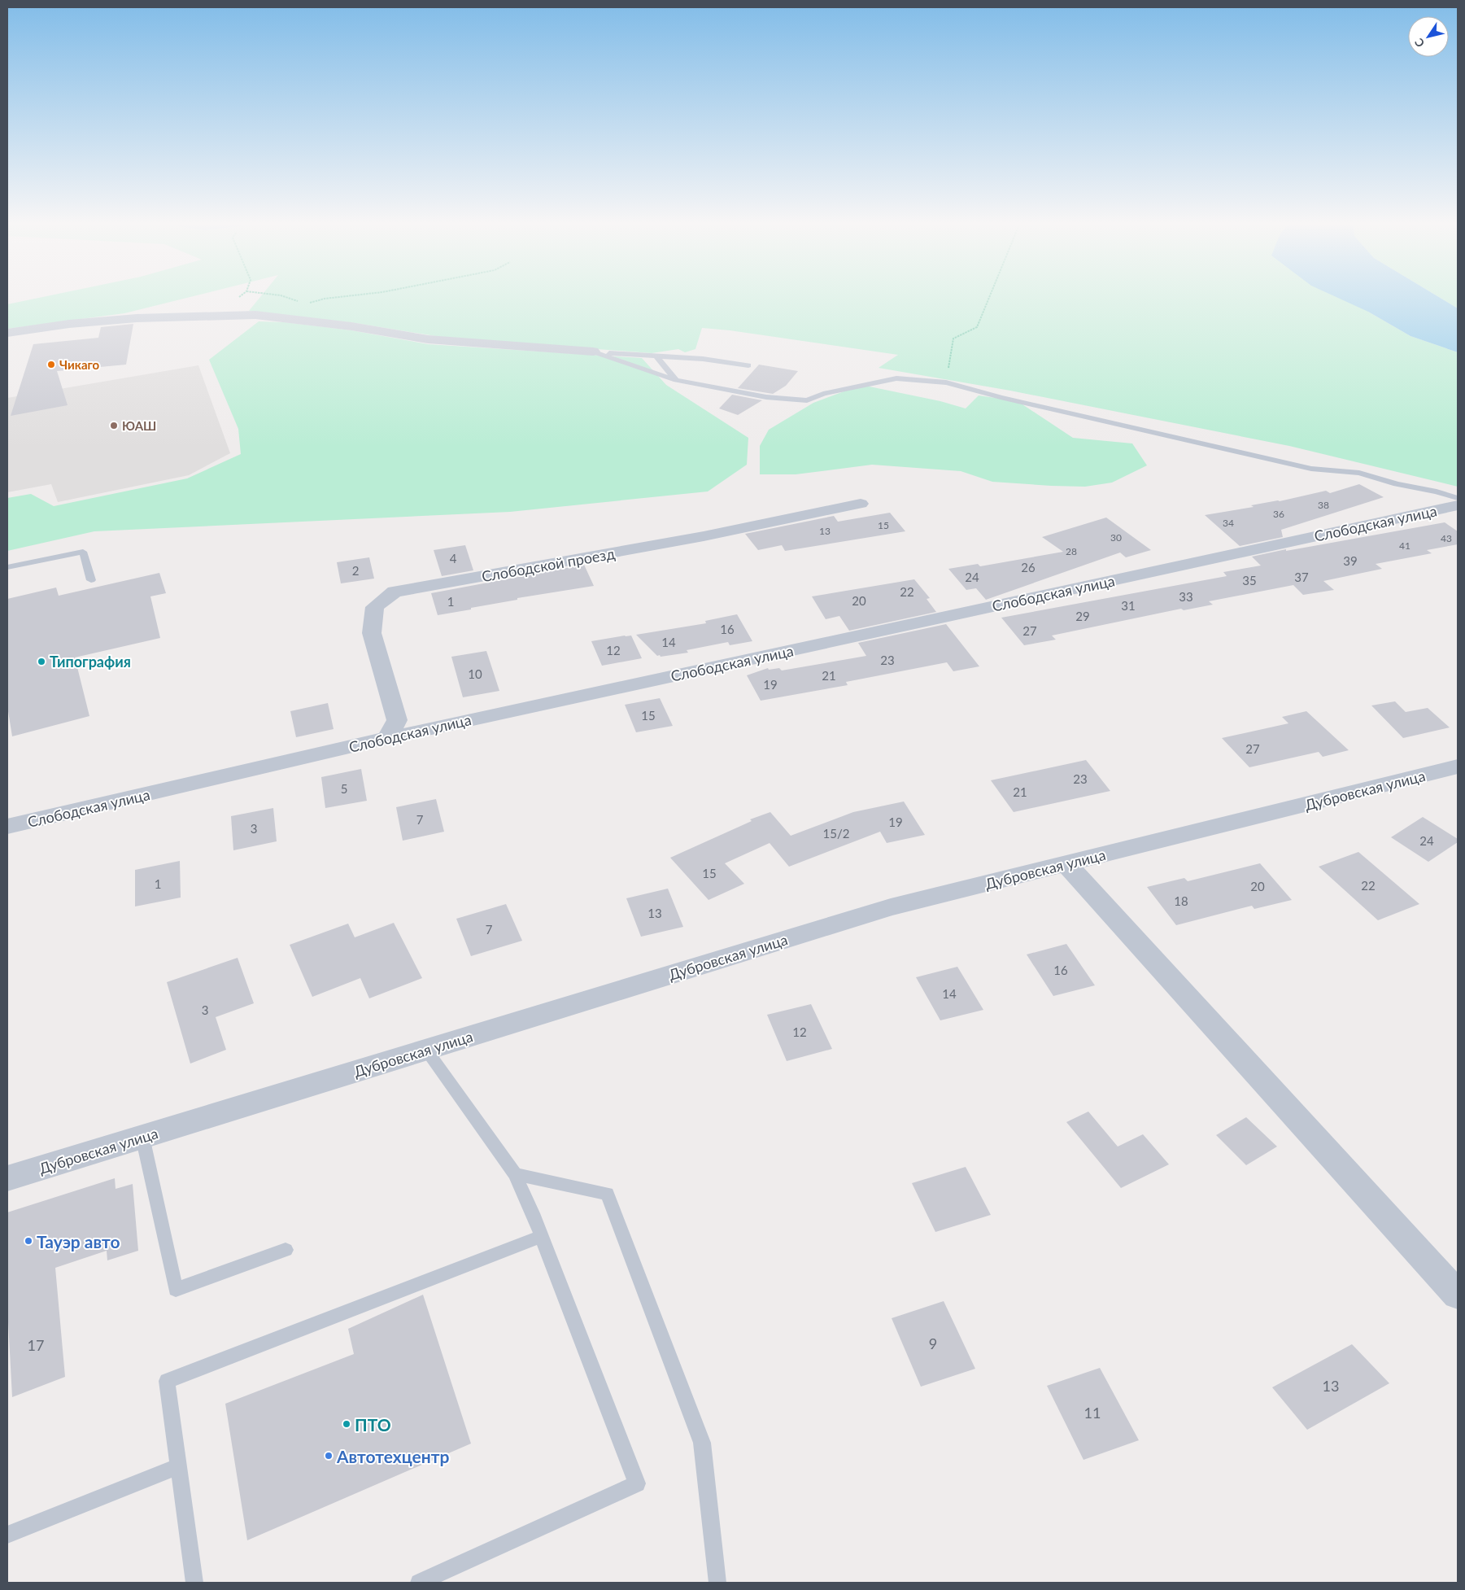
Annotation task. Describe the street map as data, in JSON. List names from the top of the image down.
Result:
{
  "streets": {
    "street": ["Слободская улица", "Слободской проезд", "Дубровская улица"]
  },
  "crossings": [
    ["Слободская улица", "Слободской проезд"]
  ],
  "places": [
    "Чикаго",
    "ЮАШ",
    "Типография",
    "Тауэр авто",
    "ПТО",
    "Автотехцентр"
  ],
  "house_numbers": [
    "38",
    "36",
    "34",
    "15",
    "13",
    "30",
    "43",
    "41",
    "28",
    "4",
    "39",
    "26",
    "2",
    "24",
    "37",
    "35",
    "22",
    "33",
    "20",
    "1",
    "31",
    "29",
    "16",
    "27",
    "14",
    "12",
    "23",
    "10",
    "21",
    "19",
    "15",
    "27",
    "23",
    "5",
    "21",
    "7",
    "19",
    "3",
    "15/2",
    "24",
    "15",
    "1",
    "22",
    "20",
    "18",
    "13",
    "7",
    "16",
    "14",
    "3",
    "12",
    "9",
    "17",
    "13",
    "11"
  ],
  "north": "bottom left"
}
